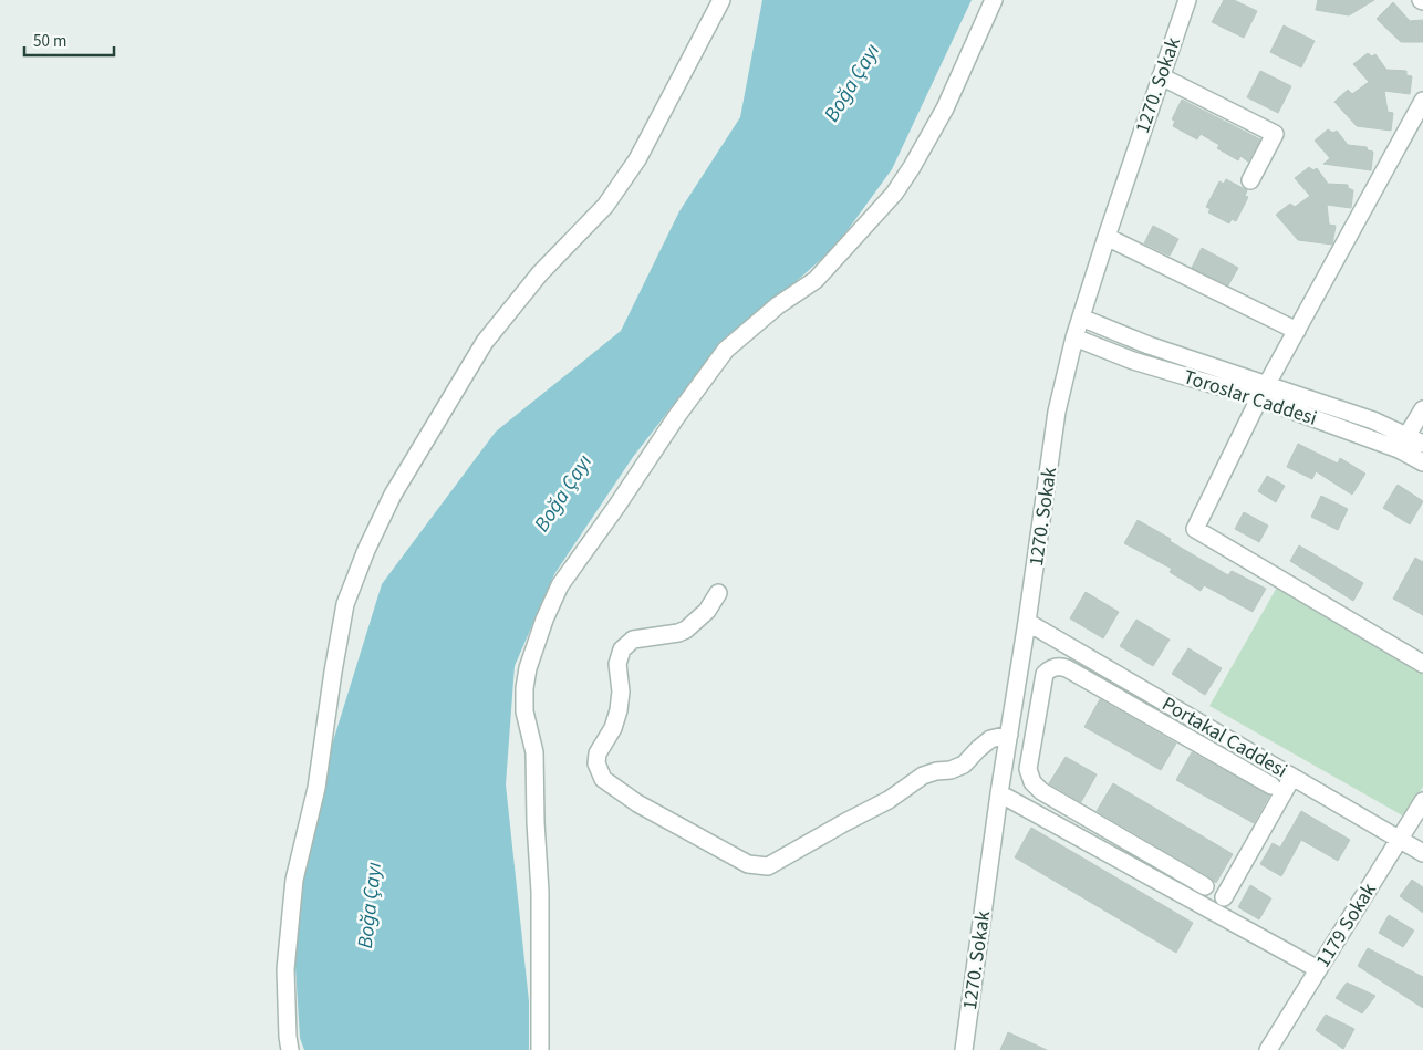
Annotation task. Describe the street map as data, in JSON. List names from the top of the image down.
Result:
{
  "streets": {
    "street": [
      "1270. Sokak",
      "Toroslar Caddesi",
      "Portakal Caddesi",
      "1179 Sokak"
    ]
  },
  "crossings": [
    ["1270. Sokak", "Toroslar Caddesi"],
    ["1270. Sokak", "Portakal Caddesi"],
    ["Portakal Caddesi", "1179 Sokak"]
  ],
  "water": ["Boğa Çayı"],
  "scale_bar": "50 m"
}
